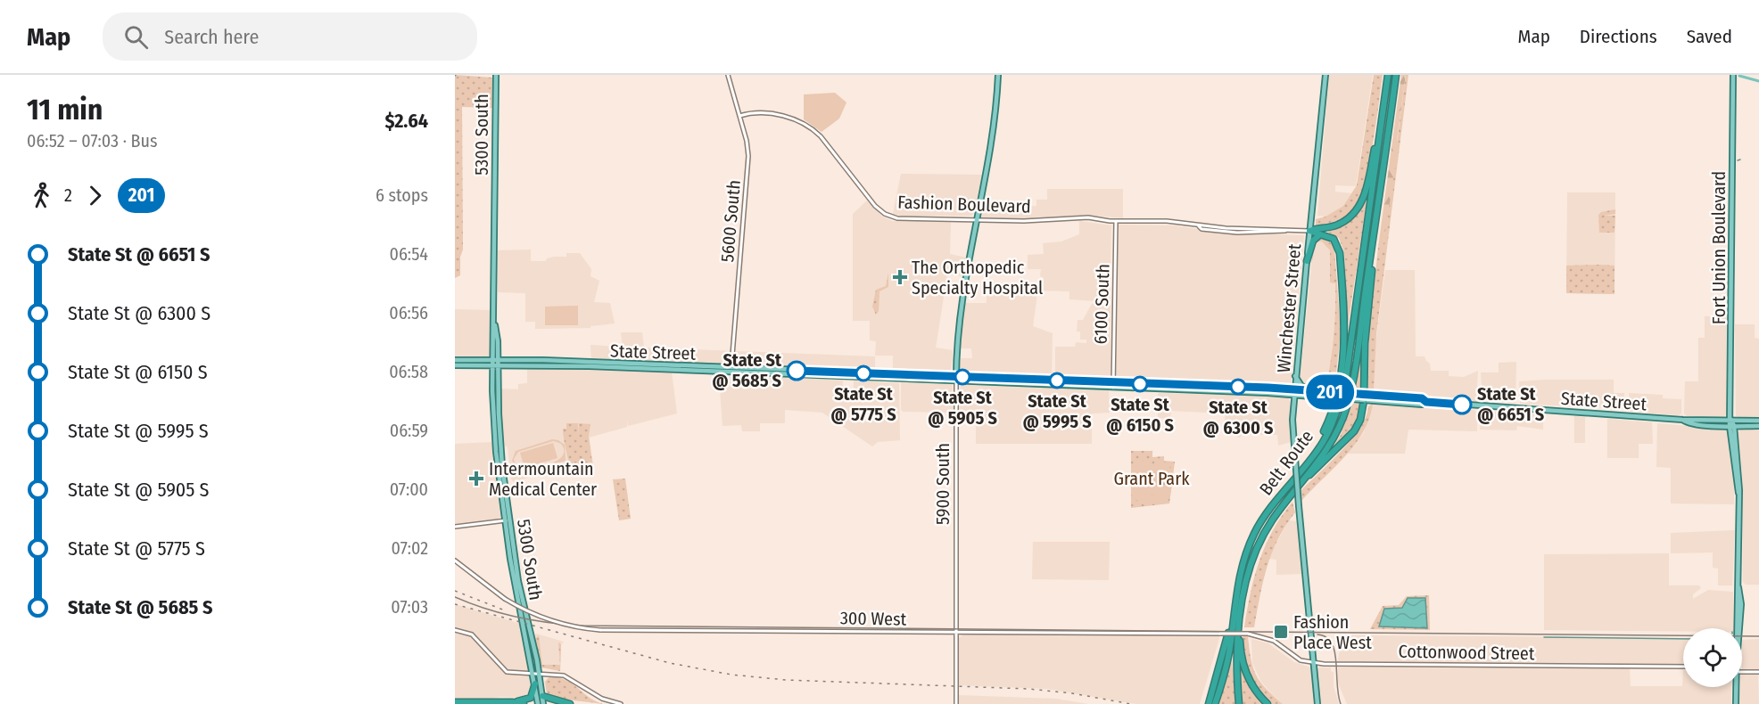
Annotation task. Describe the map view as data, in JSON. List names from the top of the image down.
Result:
{
  "streets": {
    "highway": ["Belt Route"],
    "main road": [
      "5300 South",
      "Fort Union Boulevard",
      "Winchester Street",
      "State Street",
      "5900 South"
    ],
    "street": [
      "Fashion Boulevard",
      "5600 South",
      "6100 South",
      "300 West",
      "Cottonwood Street"
    ]
  },
  "crossings": [
    ["5300 South", "State Street"],
    ["Fashion Boulevard", "5600 South"],
    ["Fashion Boulevard", "6100 South"],
    ["Fashion Boulevard", "Winchester Street"],
    ["Fashion Boulevard", "5900 South"],
    ["5600 South", "State Street"],
    ["Fort Union Boulevard", "State Street"],
    ["6100 South", "State Street"],
    ["Winchester Street", "State Street"],
    ["Winchester Street", "Cottonwood Street"],
    ["State Street", "5900 South"],
    ["5900 South", "300 West"],
    ["300 West", "Cottonwood Street"]
  ],
  "parks": ["Grant Park"],
  "places": {
    "health": ["The Orthopedic Specialty Hospital", "Intermountain Medical Center"],
    "other": [
      "State St @ 5685 S",
      "State St @ 5775 S",
      "State St @ 5905 S",
      "State St @ 5995 S",
      "State St @ 6150 S",
      "State St @ 6300 S",
      "State St @ 6651 S"
    ],
    "transit": ["Fashion Place West"]
  },
  "lines": ["bus line 201"],
  "page": {
    "header": "Map",
    "search": "Search here",
    "nav": ["Map", "Directions", "Saved"],
    "heading": ["11 min", "06:52 – 07:03 · Bus", "$2.64"],
    "on_map": "201",
    "legs": ["2", "201", "6 stops"],
    "list": [
      {
        "name": "State St @ 6651 S",
        "value": "06:54"
      },
      {
        "name": "State St @ 6300 S",
        "value": "06:56"
      },
      {
        "name": "State St @ 6150 S",
        "value": "06:58"
      },
      {
        "name": "State St @ 5995 S",
        "value": "06:59"
      },
      {
        "name": "State St @ 5905 S",
        "value": "07:00"
      },
      {
        "name": "State St @ 5775 S",
        "value": "07:02"
      },
      {
        "name": "State St @ 5685 S",
        "value": "07:03"
      }
    ]
  }
}
